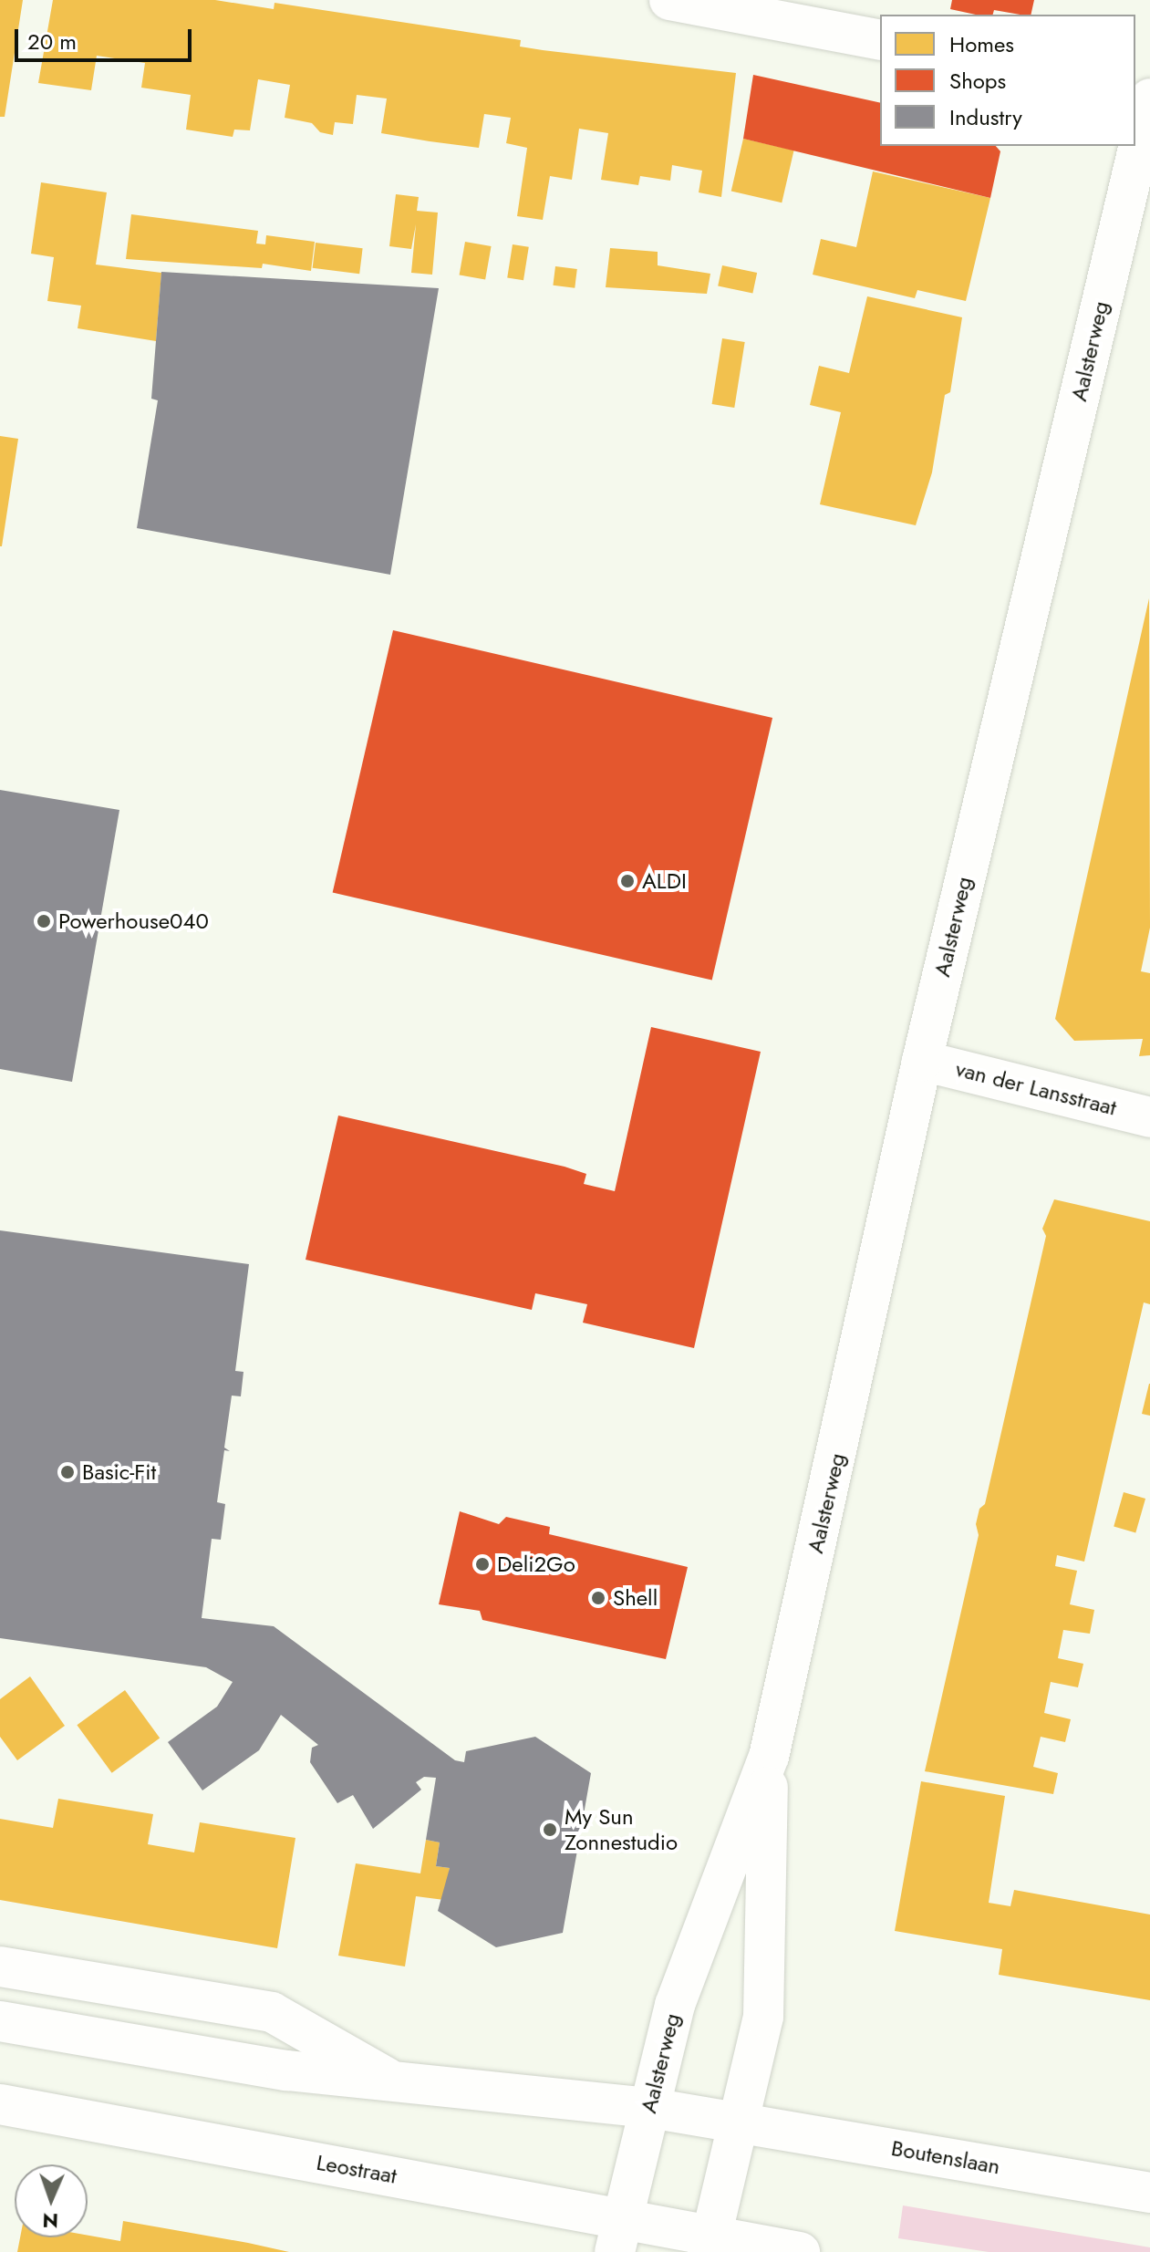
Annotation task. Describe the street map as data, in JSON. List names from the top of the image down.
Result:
{
  "streets": {
    "main road": [
      "Aalsterweg",
      "van der Lansstraat",
      "Boutenslaan",
      "Leostraat"
    ]
  },
  "crossings": [
    ["Aalsterweg", "van der Lansstraat"],
    ["Aalsterweg", "Boutenslaan"],
    ["Aalsterweg", "Leostraat"]
  ],
  "places": [
    "ALDI",
    "Powerhouse040",
    "Basic-Fit",
    "Deli2Go",
    "Shell",
    "My Sun Zonnestudio"
  ],
  "legend": ["Homes", "Shops", "Industry"],
  "scale_bar": "20 m",
  "north": "bottom"
}
